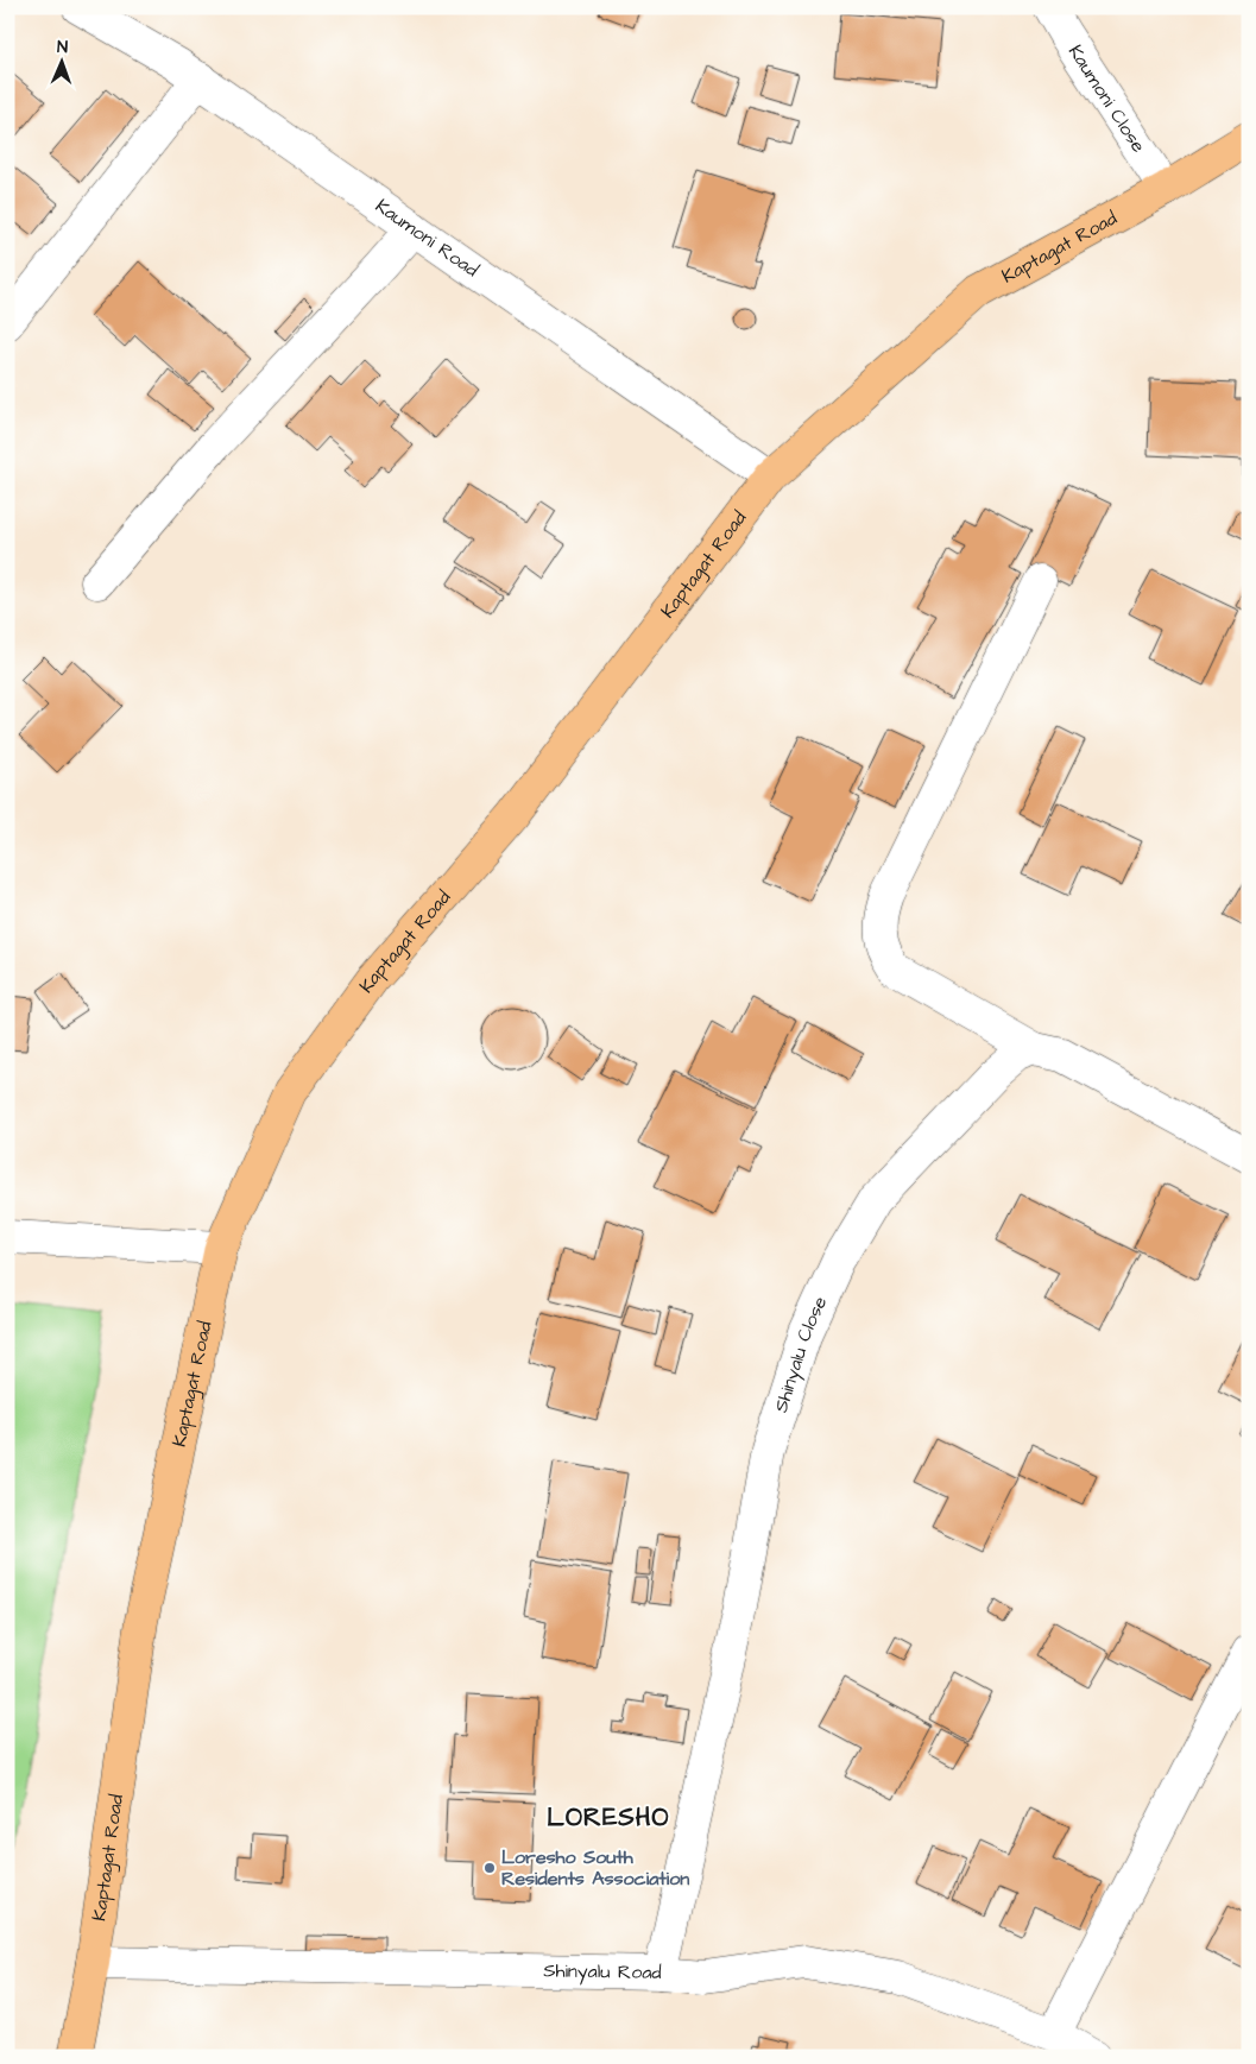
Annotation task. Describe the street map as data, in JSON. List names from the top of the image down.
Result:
{
  "streets": {
    "main road": ["Kaptagat Road"],
    "street": [
      "Kaumoni Close",
      "Kaumoni Road",
      "Shinyalu Close",
      "Shinyalu Road"
    ]
  },
  "crossings": [
    ["Kaumoni Close", "Kaptagat Road"],
    ["Kaumoni Road", "Kaptagat Road"],
    ["Kaptagat Road", "Shinyalu Road"],
    ["Shinyalu Close", "Shinyalu Road"]
  ],
  "districts": ["LORESHO"],
  "places": ["Loresho South Residents Association"],
  "north": "top"
}
